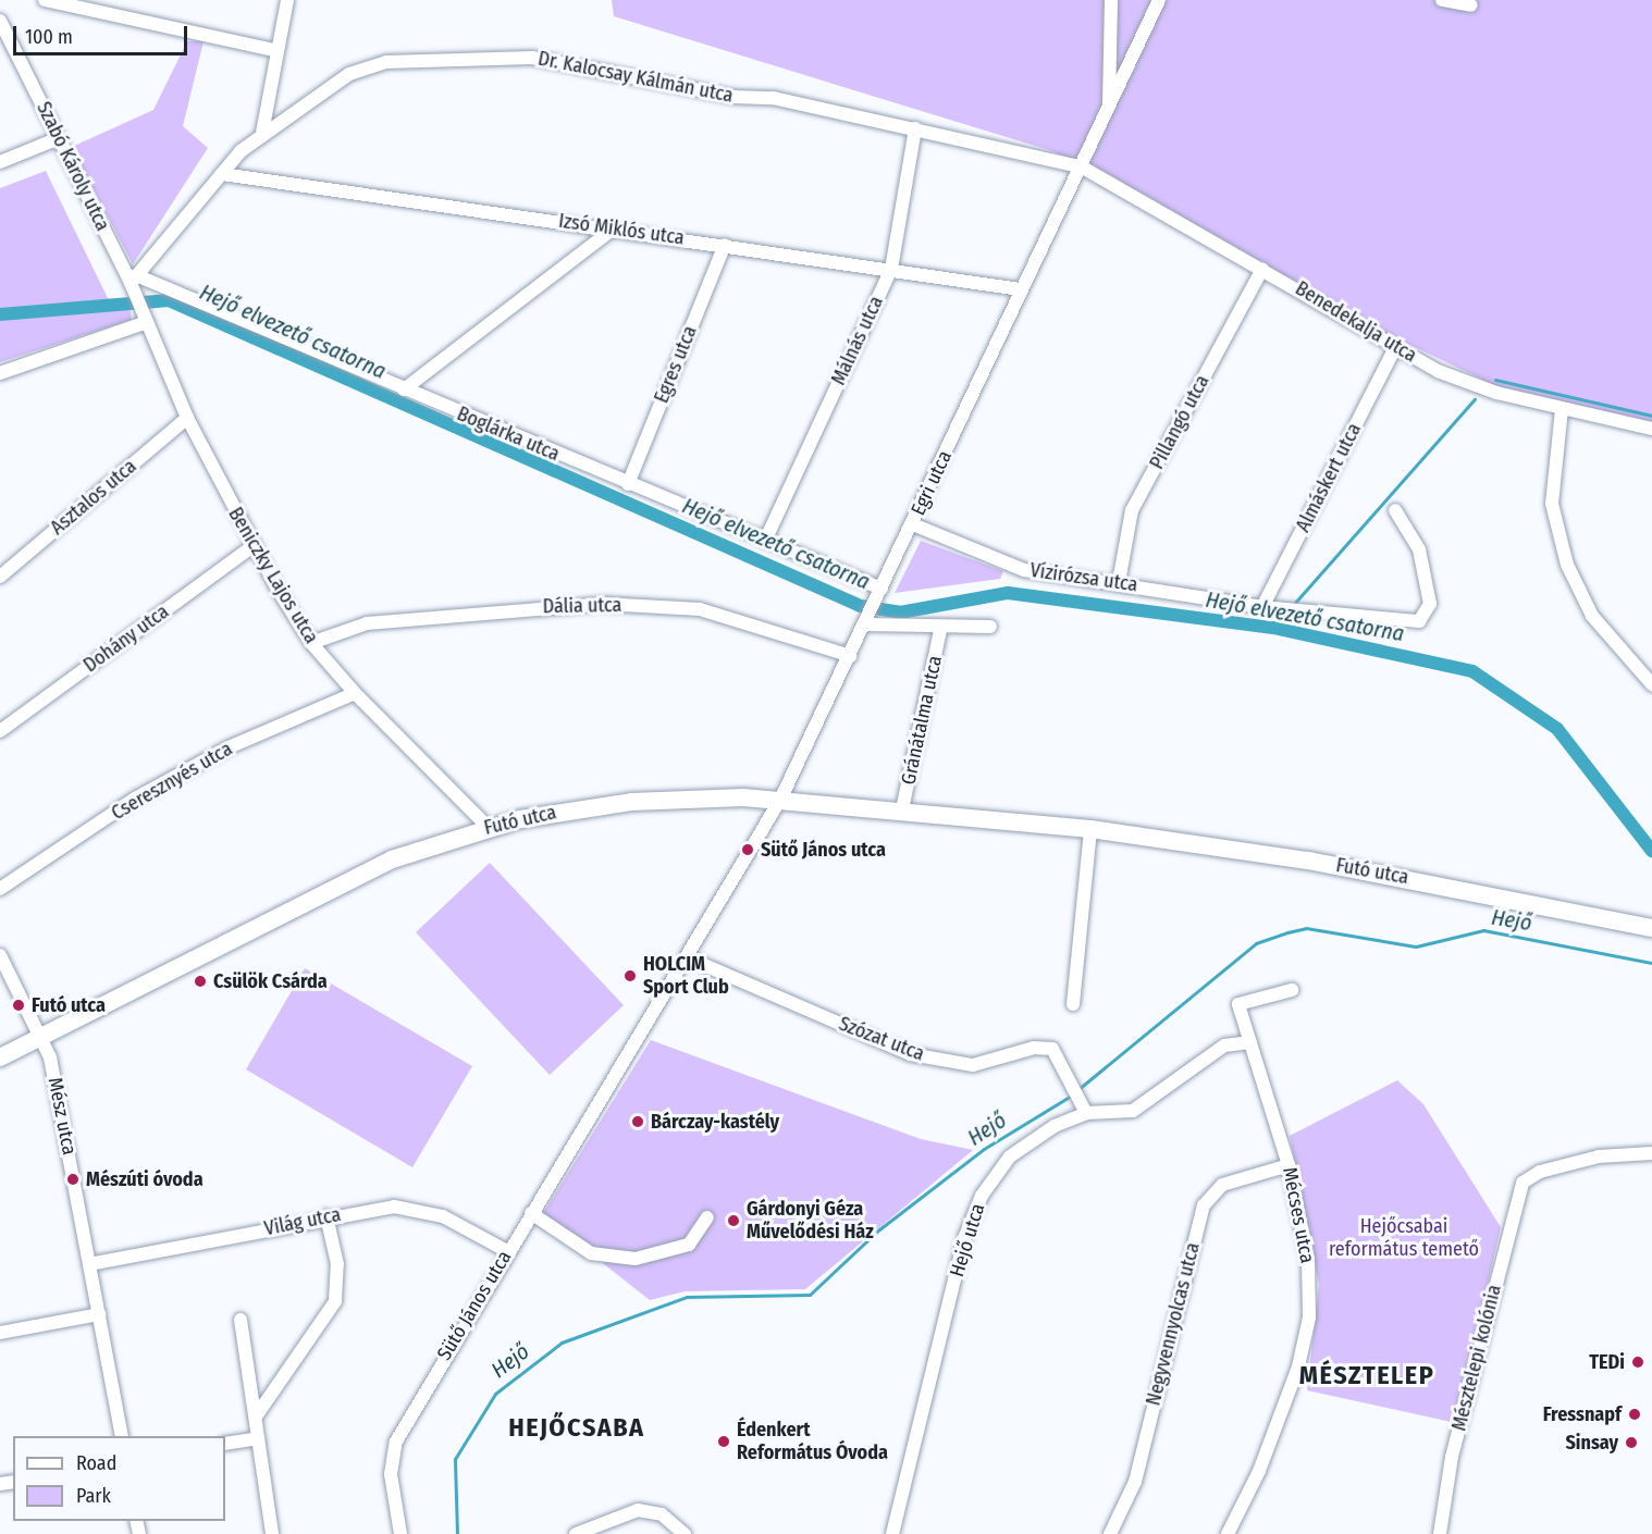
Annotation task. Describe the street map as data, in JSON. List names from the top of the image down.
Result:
{
  "streets": {
    "main road": ["Futó utca"],
    "street": [
      "Dr. Kalocsay Kálmán utca",
      "Szabó Károly utca",
      "Izsó Miklós utca",
      "Benedekalja utca",
      "Málnás utca",
      "Egres utca",
      "Pillangó utca",
      "Boglárka utca",
      "Almáskert utca",
      "Egri utca",
      "Asztalos utca",
      "Beniczky Lajos utca",
      "Vízirózsa utca",
      "Dália utca",
      "Dohány utca",
      "Gránátalma utca",
      "Cseresznyés utca",
      "Szózat utca",
      "Mész utca",
      "Mécses utca",
      "Világ utca",
      "Hejő utca",
      "Sütő János utca",
      "Negyvennyolcas utca",
      "Mésztelepi kolónia"
    ]
  },
  "crossings": [
    ["Dr. Kalocsay Kálmán utca", "Szabó Károly utca"],
    ["Dr. Kalocsay Kálmán utca", "Izsó Miklós utca"],
    ["Dr. Kalocsay Kálmán utca", "Benedekalja utca"],
    ["Dr. Kalocsay Kálmán utca", "Málnás utca"],
    ["Dr. Kalocsay Kálmán utca", "Boglárka utca"],
    ["Dr. Kalocsay Kálmán utca", "Egri utca"],
    ["Szabó Károly utca", "Boglárka utca"],
    ["Szabó Károly utca", "Beniczky Lajos utca"],
    ["Izsó Miklós utca", "Málnás utca"],
    ["Izsó Miklós utca", "Egres utca"],
    ["Izsó Miklós utca", "Egri utca"],
    ["Benedekalja utca", "Pillangó utca"],
    ["Benedekalja utca", "Almáskert utca"],
    ["Benedekalja utca", "Egri utca"],
    ["Málnás utca", "Boglárka utca"],
    ["Egres utca", "Boglárka utca"],
    ["Pillangó utca", "Vízirózsa utca"],
    ["Boglárka utca", "Egri utca"],
    ["Almáskert utca", "Vízirózsa utca"],
    ["Egri utca", "Vízirózsa utca"],
    ["Egri utca", "Dália utca"],
    ["Egri utca", "Futó utca"],
    ["Egri utca", "Szózat utca"],
    ["Egri utca", "Sütő János utca"],
    ["Asztalos utca", "Beniczky Lajos utca"],
    ["Beniczky Lajos utca", "Dália utca"],
    ["Beniczky Lajos utca", "Dohány utca"],
    ["Beniczky Lajos utca", "Cseresznyés utca"],
    ["Beniczky Lajos utca", "Futó utca"],
    ["Gránátalma utca", "Futó utca"],
    ["Futó utca", "Mész utca"],
    ["Szózat utca", "Hejő utca"],
    ["Szózat utca", "Sütő János utca"],
    ["Mész utca", "Világ utca"],
    ["Mécses utca", "Hejő utca"],
    ["Mécses utca", "Negyvennyolcas utca"],
    ["Világ utca", "Sütő János utca"]
  ],
  "districts": ["MÉSZTELEP", "HEJŐCSABA"],
  "water": ["Hejő elvezető csatorna", "Hejő"],
  "parks": ["Hejőcsabai református temető"],
  "places": [
    "Sütő János utca",
    "HOLCIM Sport Club",
    "Csülök Csárda",
    "Futó utca",
    "Bárczay-kastély",
    "Mészúti óvoda",
    "Gárdonyi Géza Művelődési Ház",
    "TEDi",
    "Fressnapf",
    "Édenkert Református Óvoda",
    "Sinsay"
  ],
  "legend": ["Road", "Park"],
  "scale_bar": "100 m"
}
